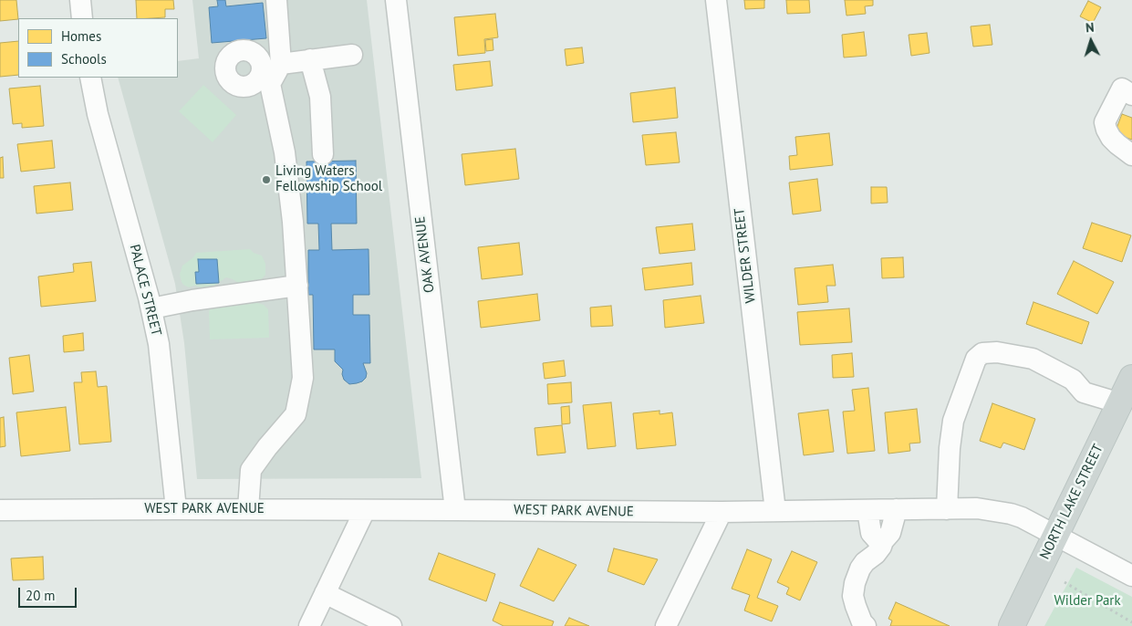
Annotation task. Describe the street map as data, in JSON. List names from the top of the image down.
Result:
{
  "streets": {
    "main road": ["NORTH LAKE STREET"],
    "street": [
      "OAK AVENUE",
      "WILDER STREET",
      "PALACE STREET",
      "WEST PARK AVENUE"
    ]
  },
  "crossings": [
    ["OAK AVENUE", "WEST PARK AVENUE"],
    ["WILDER STREET", "WEST PARK AVENUE"],
    ["PALACE STREET", "WEST PARK AVENUE"],
    ["NORTH LAKE STREET", "WEST PARK AVENUE"]
  ],
  "parks": ["Wilder Park"],
  "places": ["Living Waters Fellowship School"],
  "legend": ["Homes", "Schools"],
  "scale_bar": "20 m",
  "north": "top"
}
